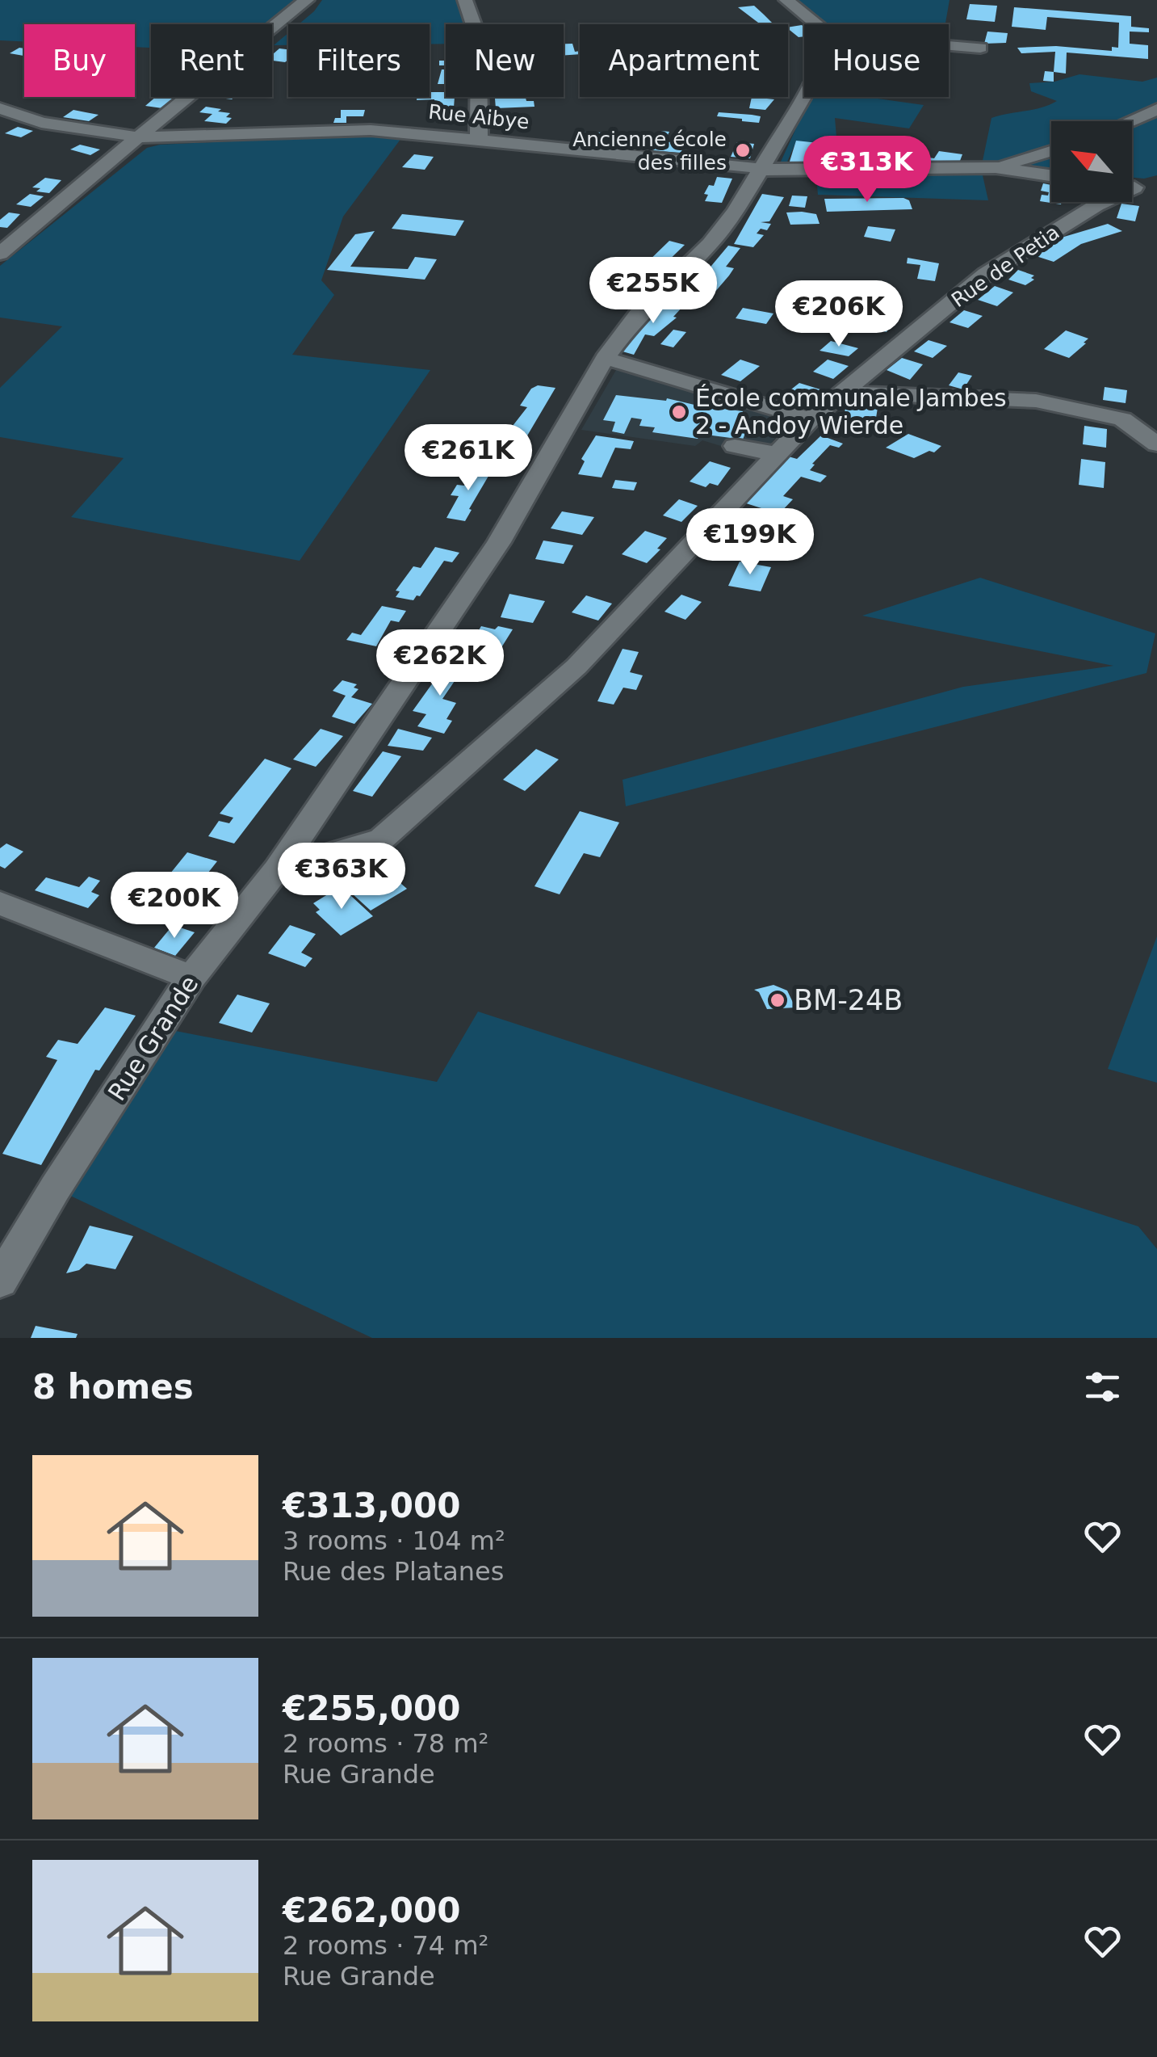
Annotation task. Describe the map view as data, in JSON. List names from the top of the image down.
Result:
{
  "streets": {
    "street": ["Rue Aibye", "Rue de Petia", "Rue Grande"]
  },
  "crossings": [
    ["Rue Aibye", "Rue Grande"],
    ["Rue de Petia", "Rue Grande"]
  ],
  "places": ["Ancienne école des filles", "École communale Jambes 2 - Andoy Wierde", "BM-24B"],
  "north": "top left",
  "page": {
    "chip": [
      "Buy",
      "Rent",
      "Filters",
      "New",
      "Apartment",
      "House"
    ],
    "price": [
      "€313K",
      "€255K",
      "€206K",
      "€261K",
      "€199K",
      "€262K",
      "€363K",
      "€200K"
    ],
    "heading": "8 homes",
    "list": [
      {
        "name": "€313,000",
        "note": "3 rooms · 104 m² · Rue des Platanes"
      },
      {
        "name": "€255,000",
        "note": "2 rooms · 78 m² · Rue Grande"
      },
      {
        "name": "€262,000",
        "note": "2 rooms · 74 m² · Rue Grande"
      }
    ]
  }
}
